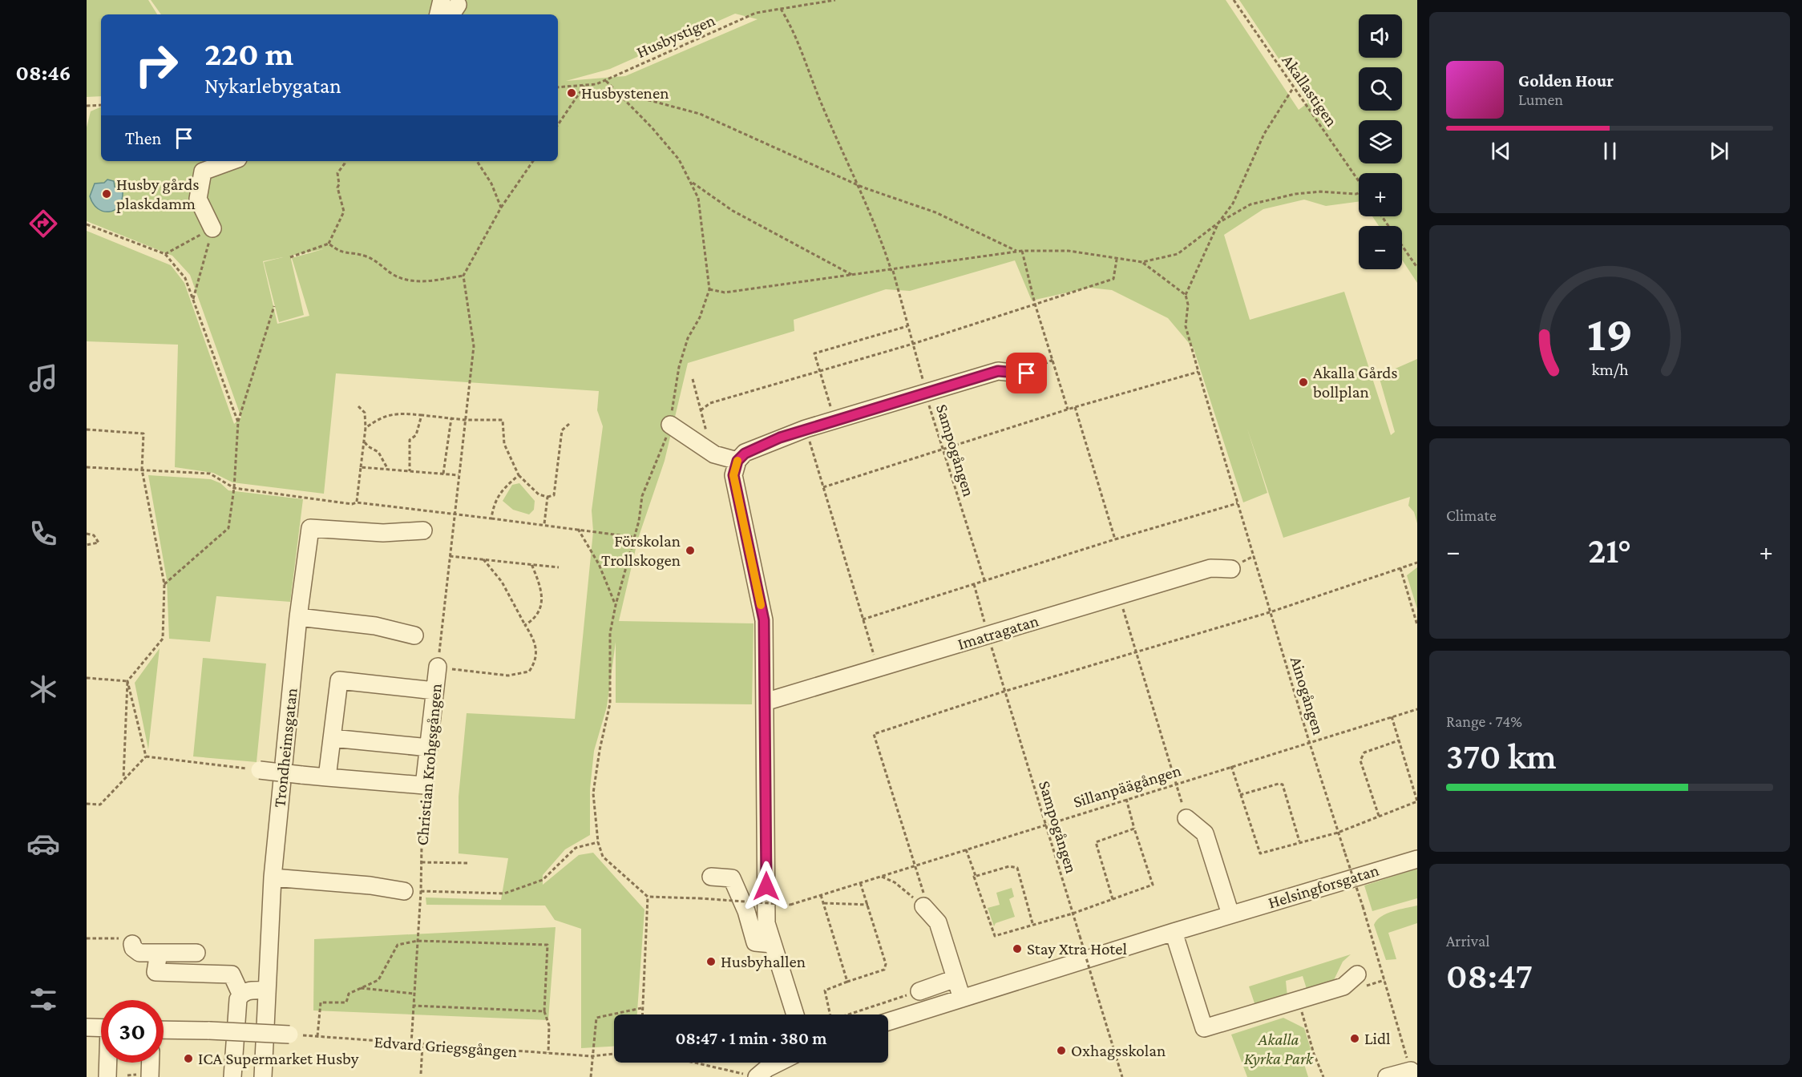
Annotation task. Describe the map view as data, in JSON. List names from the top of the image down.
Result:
{
  "streets": {
    "street": [
      "Imatragatan",
      "Trondheimsgatan",
      "Christian Krohgsgången",
      "Helsingforsgatan"
    ],
    "path": [
      "Husbystigen",
      "Akallastigen",
      "Sampogången",
      "Ainogången",
      "Sillanpäägången",
      "Edvard Griegsgången"
    ]
  },
  "crossings": [
    ["Husbystigen", "Sampogången"],
    ["Sampogången", "Imatragatan"],
    ["Sampogången", "Sillanpäägången"],
    ["Ainogången", "Sillanpäägången"],
    ["Christian Krohgsgången", "Edvard Griegsgången"]
  ],
  "parks": ["Akalla Kyrka Park"],
  "places": [
    "Husbystenen",
    "Husby gårds plaskdamm",
    "Akalla Gårds bollplan",
    "Förskolan Trollskogen",
    "Stay Xtra Hotel",
    "Husbyhallen",
    "Lidl",
    "Oxhagsskolan",
    "ICA Supermarket Husby"
  ],
  "page": {
    "tabs": "08:46",
    "map_buttons": ["+", "−"],
    "turn": ["220 m", "Nykarlebygatan"],
    "song": ["Golden Hour", "Lumen"],
    "then": "Then",
    "tile": [
      "Climate",
      ["Range · 74%", "370 km"],
      ["Arrival", "08:47"]
    ],
    "heat": ["−", "21°", "+"],
    "limit": "30",
    "trip": "08:47 · 1 min · 380 m",
    "gauge": ["19", "km/h"]
  }
}
